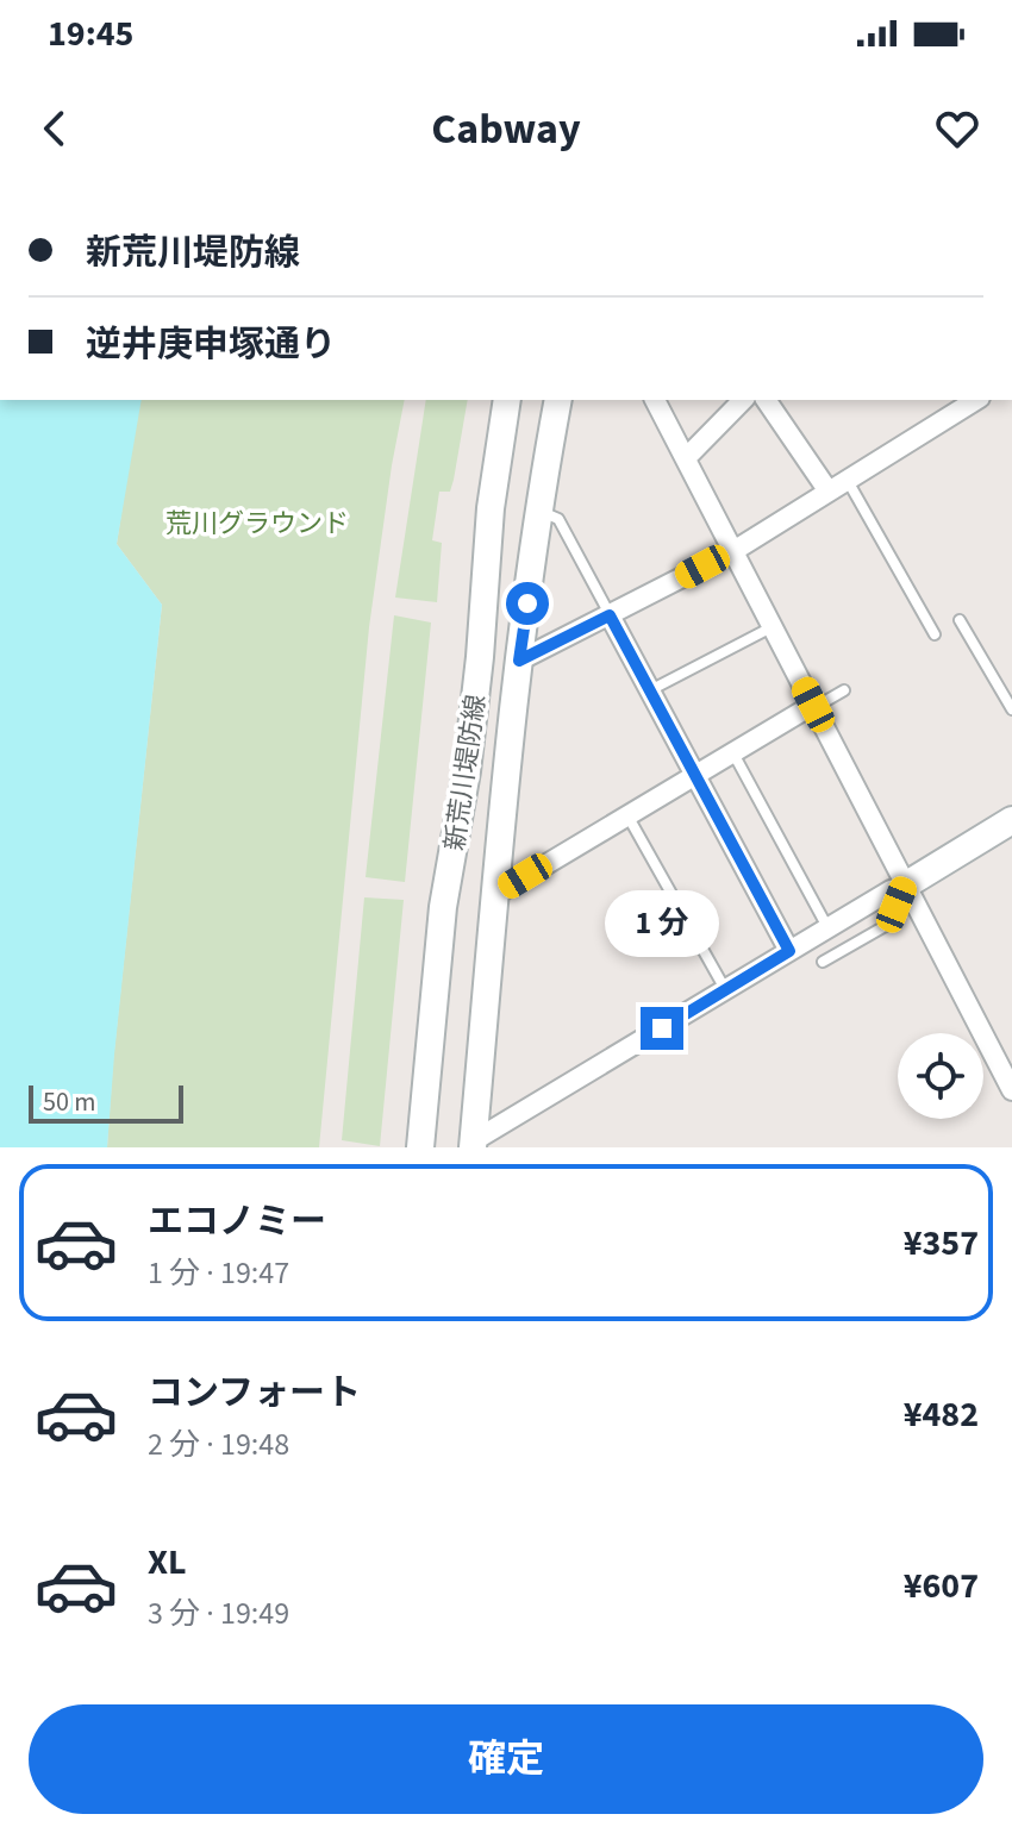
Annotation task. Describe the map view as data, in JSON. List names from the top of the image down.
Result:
{
  "streets": {
    "main road": ["新荒川堤防線"]
  },
  "parks": ["荒川グラウンド"],
  "scale_bar": "50 m",
  "page": {
    "status": "19:45",
    "header": "Cabway",
    "banner": ["新荒川堤防線", "逆井庚申塚通り"],
    "bubble": "1 分",
    "scale": "50 m",
    "list": [
      {
        "name": "エコノミー",
        "note": "1 分 · 19:47",
        "value": "¥357"
      },
      {
        "name": "コンフォート",
        "note": "2 分 · 19:48",
        "value": "¥482"
      },
      {
        "name": "XL",
        "note": "3 分 · 19:49",
        "value": "¥607"
      }
    ],
    "buttons": "確定"
  }
}
